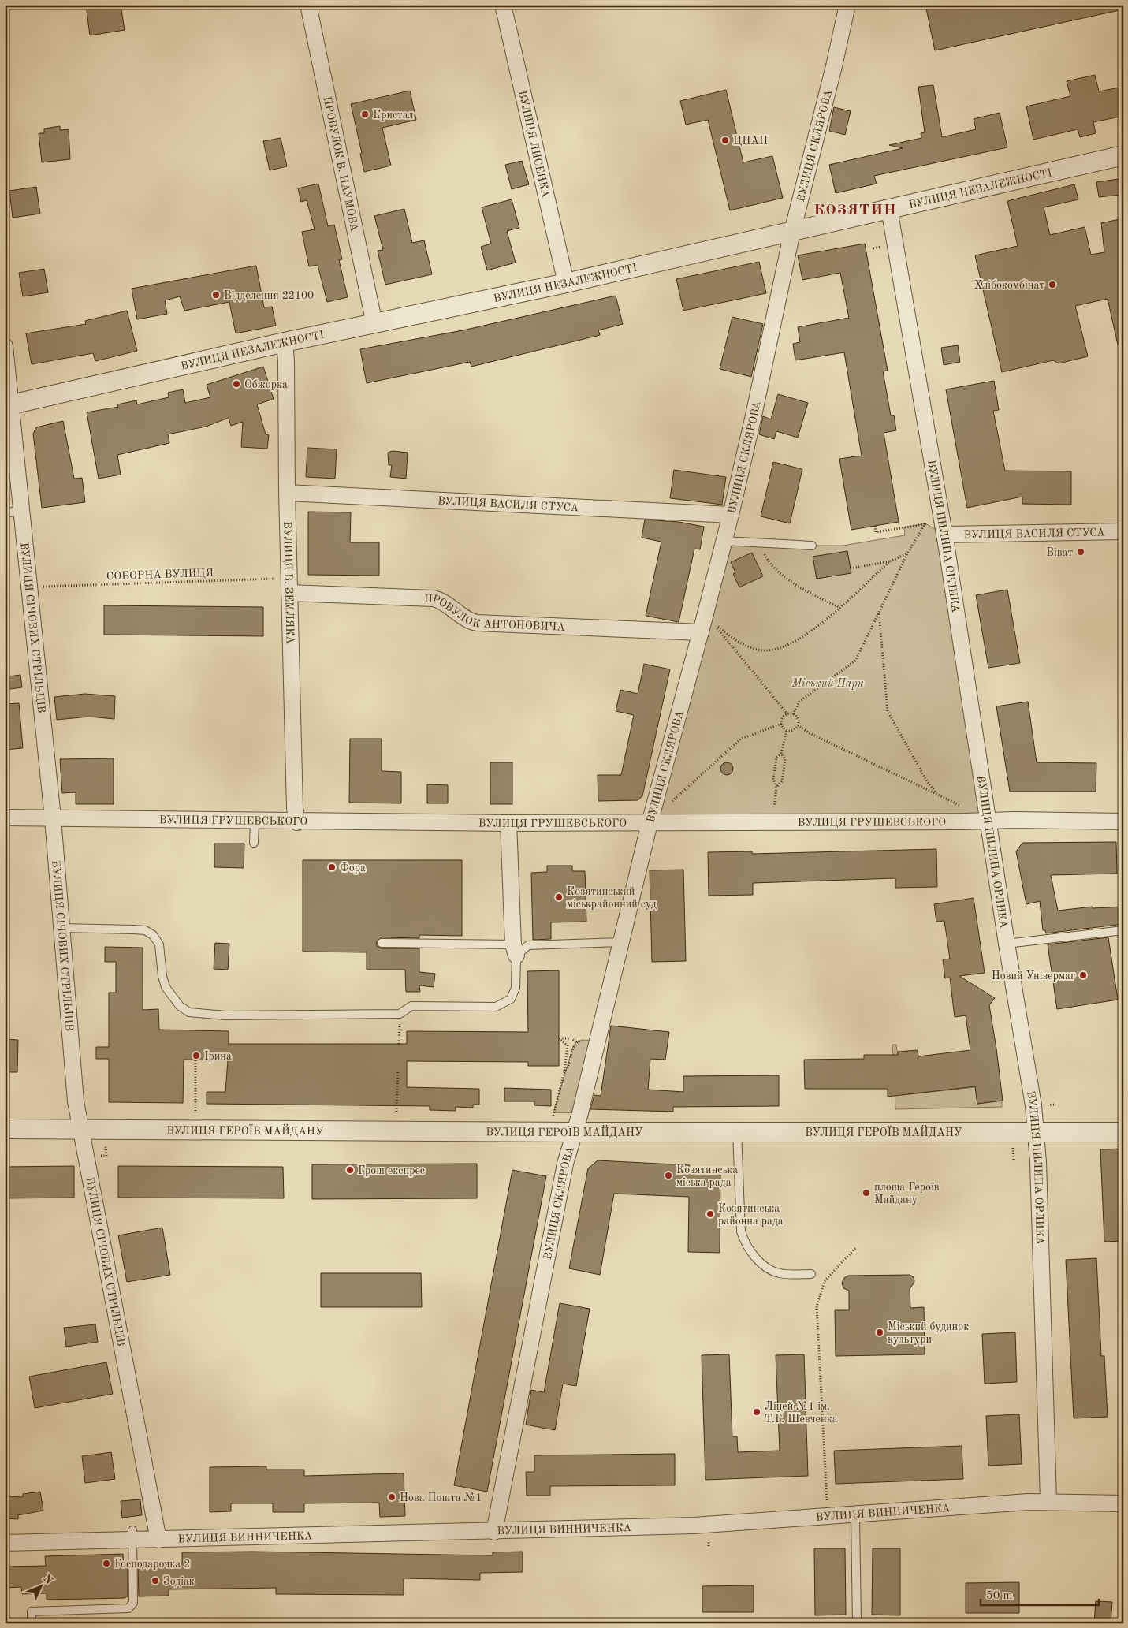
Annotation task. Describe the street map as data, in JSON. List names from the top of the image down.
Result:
{
  "streets": {
    "street": [
      "ВУЛИЦЯ ЛИСЕНКА",
      "ВУЛИЦЯ СКЛЯРОВА",
      "ПРОВУЛОК В. НАУМОВА",
      "ВУЛИЦЯ НЕЗАЛЕЖНОСТІ",
      "ВУЛИЦЯ ВАСИЛЯ СТУСА",
      "ВУЛИЦЯ ПИЛИПА ОРЛИКА",
      "ВУЛИЦЯ В. ЗЕМЛЯКА",
      "ПРОВУЛОК АНТОНОВИЧА",
      "ВУЛИЦЯ СІЧОВИХ СТРІЛЬЦІВ",
      "ВУЛИЦЯ ГРУШЕВСЬКОГО",
      "ВУЛИЦЯ ГЕРОЇВ МАЙДАНУ",
      "ВУЛИЦЯ ВИННИЧЕНКА"
    ],
    "path": ["СОБОРНА ВУЛИЦЯ"]
  },
  "crossings": [
    ["ВУЛИЦЯ ЛИСЕНКА", "ВУЛИЦЯ НЕЗАЛЕЖНОСТІ"],
    ["ВУЛИЦЯ СКЛЯРОВА", "ВУЛИЦЯ НЕЗАЛЕЖНОСТІ"],
    ["ВУЛИЦЯ СКЛЯРОВА", "ВУЛИЦЯ ВАСИЛЯ СТУСА"],
    ["ВУЛИЦЯ СКЛЯРОВА", "ПРОВУЛОК АНТОНОВИЧА"],
    ["ВУЛИЦЯ СКЛЯРОВА", "ВУЛИЦЯ ГРУШЕВСЬКОГО"],
    ["ВУЛИЦЯ СКЛЯРОВА", "ВУЛИЦЯ ГЕРОЇВ МАЙДАНУ"],
    ["ВУЛИЦЯ СКЛЯРОВА", "ВУЛИЦЯ ВИННИЧЕНКА"],
    ["ПРОВУЛОК В. НАУМОВА", "ВУЛИЦЯ НЕЗАЛЕЖНОСТІ"],
    ["ВУЛИЦЯ НЕЗАЛЕЖНОСТІ", "ВУЛИЦЯ ПИЛИПА ОРЛИКА"],
    ["ВУЛИЦЯ НЕЗАЛЕЖНОСТІ", "ВУЛИЦЯ В. ЗЕМЛЯКА"],
    ["ВУЛИЦЯ НЕЗАЛЕЖНОСТІ", "ВУЛИЦЯ СІЧОВИХ СТРІЛЬЦІВ"],
    ["ВУЛИЦЯ ВАСИЛЯ СТУСА", "ВУЛИЦЯ ПИЛИПА ОРЛИКА"],
    ["ВУЛИЦЯ ВАСИЛЯ СТУСА", "ВУЛИЦЯ В. ЗЕМЛЯКА"],
    ["ВУЛИЦЯ ПИЛИПА ОРЛИКА", "ВУЛИЦЯ ГРУШЕВСЬКОГО"],
    ["ВУЛИЦЯ ПИЛИПА ОРЛИКА", "ВУЛИЦЯ ГЕРОЇВ МАЙДАНУ"],
    ["ВУЛИЦЯ ПИЛИПА ОРЛИКА", "ВУЛИЦЯ ВИННИЧЕНКА"],
    ["СОБОРНА ВУЛИЦЯ", "ВУЛИЦЯ В. ЗЕМЛЯКА"],
    ["СОБОРНА ВУЛИЦЯ", "ПРОВУЛОК АНТОНОВИЧА"],
    ["СОБОРНА ВУЛИЦЯ", "ВУЛИЦЯ СІЧОВИХ СТРІЛЬЦІВ"],
    ["ВУЛИЦЯ В. ЗЕМЛЯКА", "ПРОВУЛОК АНТОНОВИЧА"],
    ["ВУЛИЦЯ В. ЗЕМЛЯКА", "ВУЛИЦЯ ГРУШЕВСЬКОГО"],
    ["ВУЛИЦЯ СІЧОВИХ СТРІЛЬЦІВ", "ВУЛИЦЯ ГРУШЕВСЬКОГО"],
    ["ВУЛИЦЯ СІЧОВИХ СТРІЛЬЦІВ", "ВУЛИЦЯ ГЕРОЇВ МАЙДАНУ"],
    ["ВУЛИЦЯ СІЧОВИХ СТРІЛЬЦІВ", "ВУЛИЦЯ ВИННИЧЕНКА"]
  ],
  "districts": ["КОЗЯТИН"],
  "parks": ["Міський Парк"],
  "places": [
    "Кристал",
    "ЦНАП",
    "Хлібокомбінат",
    "Відделення 22100",
    "Обжорка",
    "Віват",
    "Фора",
    "Козятинський міськрайонний суд",
    "Новий Універмаг",
    "Ірина",
    "Грош експрес",
    "Козятинська міська рада",
    "площа Героїв Майдану",
    "Козятинська районна рада",
    "Міський будинок культури",
    "Ліцей №1 ім. Т.Г. Шевченка",
    "Нова Пошта №1",
    "Господарочка 2",
    "Зодіак"
  ],
  "scale_bar": "50 m",
  "north": "top right"
}
